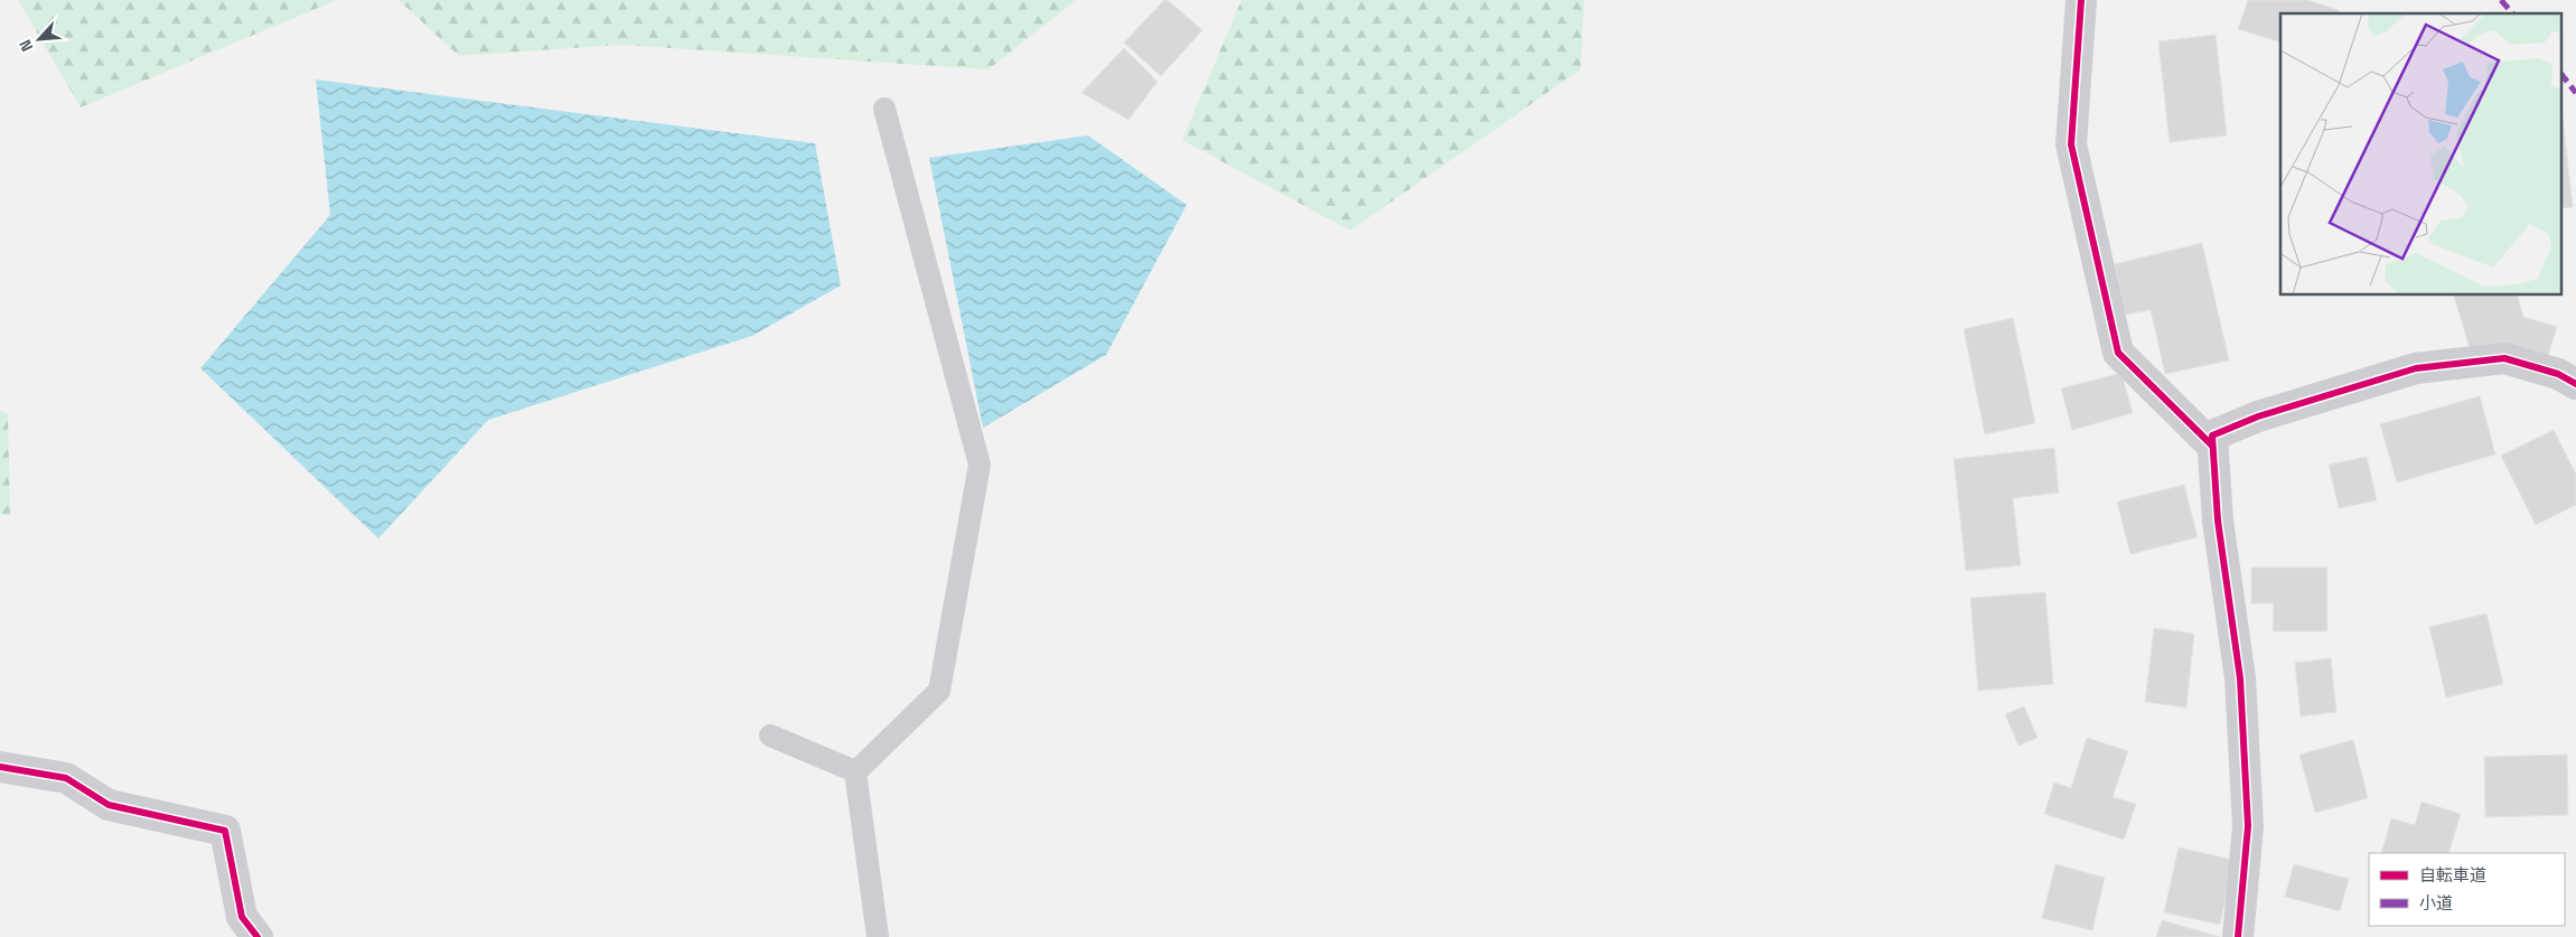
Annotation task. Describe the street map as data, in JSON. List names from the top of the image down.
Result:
{
  "legend": ["自転車道", "小道"],
  "north": "bottom left"
}
